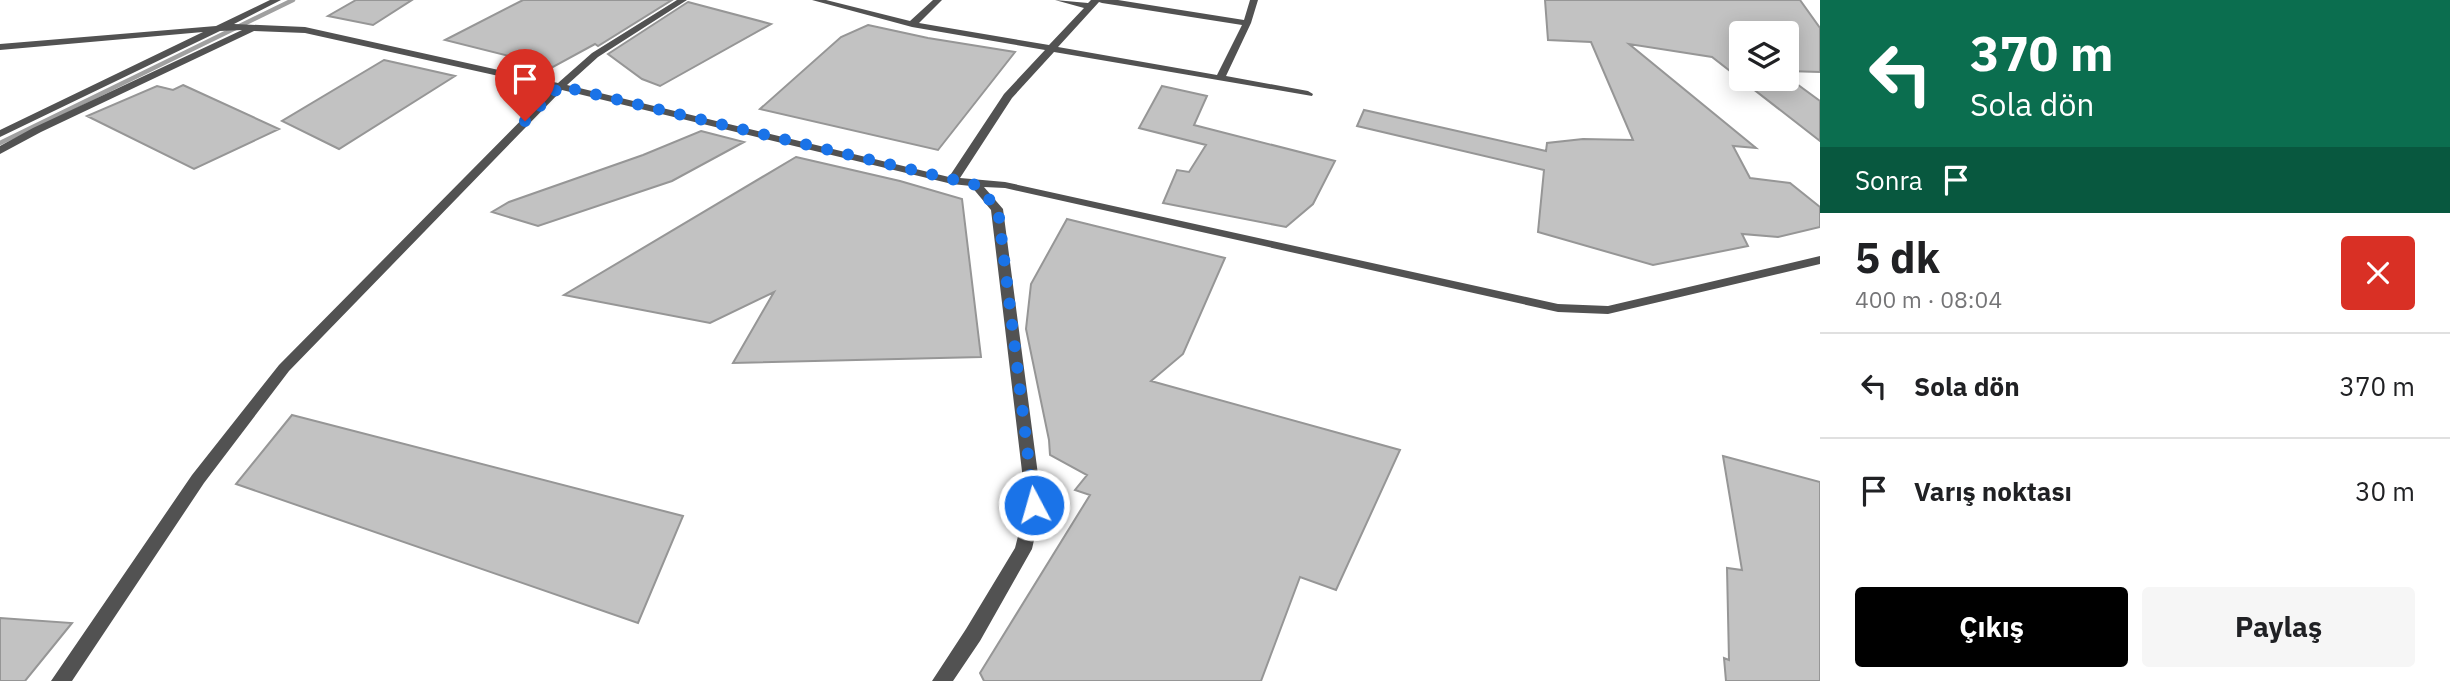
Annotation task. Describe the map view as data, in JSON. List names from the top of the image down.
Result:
{
  "page": {
    "turn": ["370 m", "Sola dön"],
    "then": "Sonra",
    "heading": ["5 dk", "400 m · 08:04"],
    "list": [
      {
        "name": "Sola dön",
        "value": "370 m"
      },
      {
        "name": "Varış noktası",
        "value": "30 m"
      }
    ],
    "buttons": ["Çıkış", "Paylaş"]
  }
}
